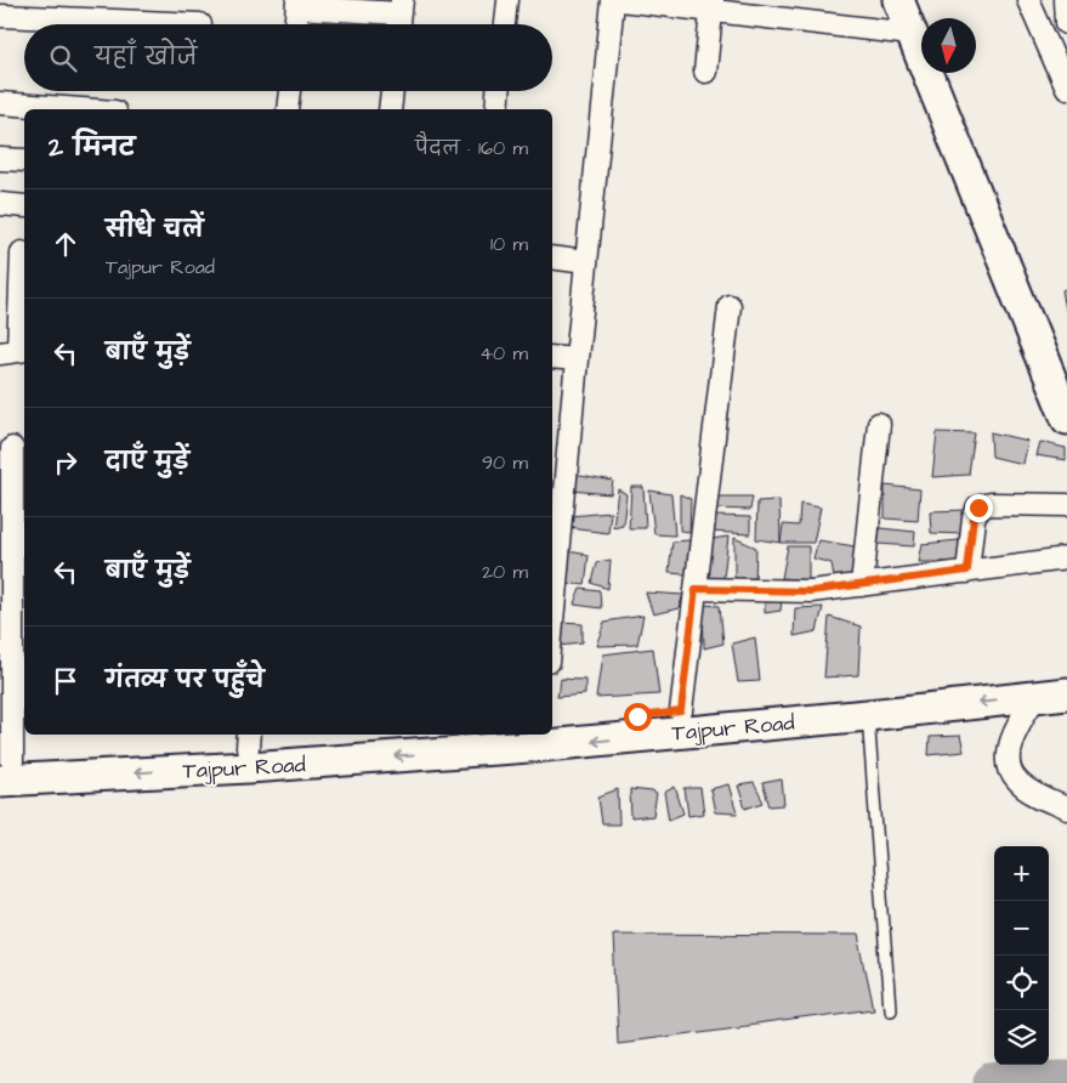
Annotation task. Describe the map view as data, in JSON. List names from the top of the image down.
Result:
{
  "streets": {
    "main road": ["Tajpur Road"]
  },
  "north": "bottom",
  "page": {
    "search": "यहाँ खोजें",
    "heading": ["2 मिनट", "पैदल · 160 m"],
    "list": [
      ["सीधे चलें", "Tajpur Road", "10 m"],
      ["बाएँ मुड़ें", "40 m"],
      ["दाएँ मुड़ें", "90 m"],
      ["बाएँ मुड़ें", "20 m"],
      "गंतव्य पर पहुँचे"
    ],
    "map_buttons": ["+", "−"]
  }
}
